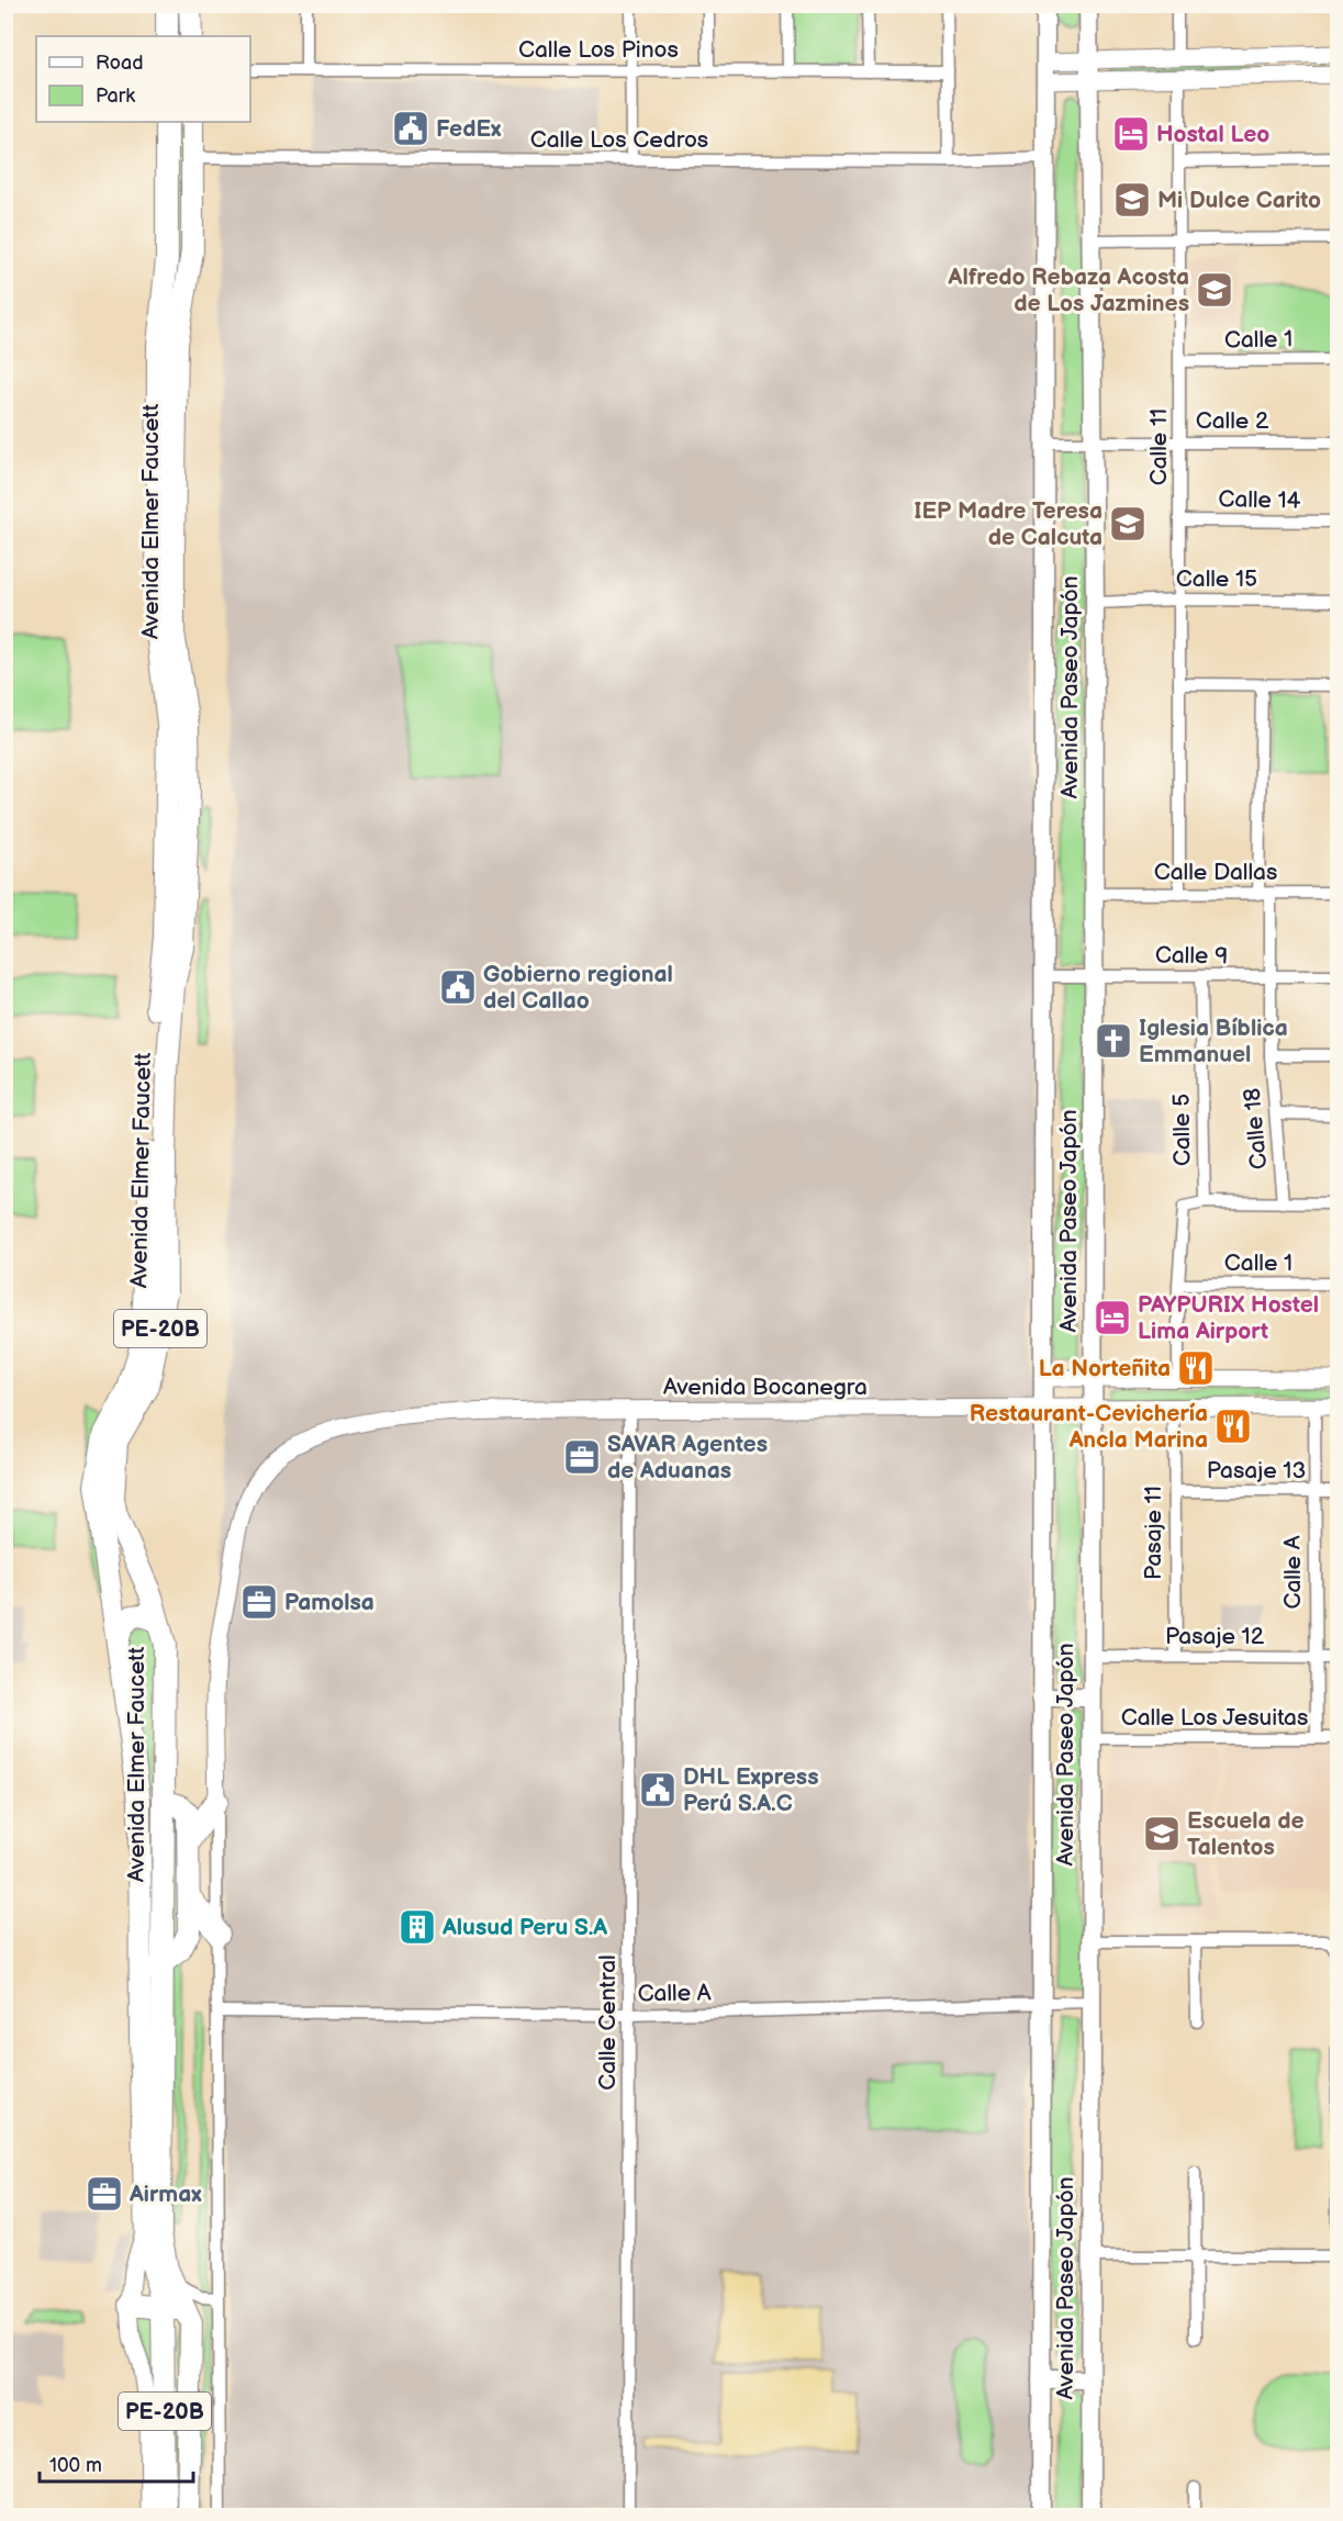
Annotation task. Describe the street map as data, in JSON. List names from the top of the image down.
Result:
{
  "streets": {
    "highway": ["Avenida Elmer Faucett", "PE-20B"],
    "main road": ["Avenida Paseo Japón"],
    "street": [
      "Calle Los Pinos",
      "Calle Los Cedros",
      "Calle 1",
      "Calle 2",
      "Calle 11",
      "Calle 14",
      "Calle 15",
      "Calle Dallas",
      "Calle 9",
      "Calle 18",
      "Calle 5",
      "Avenida Bocanegra",
      "Pasaje 13",
      "Pasaje 11",
      "Calle A",
      "Pasaje 12",
      "Calle Los Jesuitas",
      "Calle Central"
    ]
  },
  "crossings": [
    ["Calle Los Cedros", "Avenida Elmer Faucett"],
    ["Calle Los Cedros", "Avenida Paseo Japón"],
    ["Calle 1", "Calle 11"],
    ["Calle 2", "Calle 11"],
    ["Calle 2", "Avenida Paseo Japón"],
    ["Calle 11", "Calle 14"],
    ["Calle 11", "Calle 15"],
    ["Calle 11", "Calle Dallas"],
    ["Calle 15", "Avenida Paseo Japón"],
    ["Avenida Paseo Japón", "Calle Dallas"],
    ["Avenida Paseo Japón", "Calle 9"],
    ["Avenida Paseo Japón", "Avenida Bocanegra"],
    ["Avenida Paseo Japón", "Calle A"],
    ["Avenida Paseo Japón", "Pasaje 12"],
    ["Avenida Paseo Japón", "Calle Los Jesuitas"],
    ["Calle Dallas", "Calle 18"],
    ["Calle 9", "Calle 18"],
    ["Calle 9", "Calle 5"],
    ["Avenida Bocanegra", "Pasaje 11"],
    ["Avenida Bocanegra", "Calle A"],
    ["Avenida Bocanegra", "Calle Central"],
    ["Pasaje 13", "Pasaje 11"],
    ["Pasaje 13", "Calle A"],
    ["Pasaje 11", "Pasaje 12"],
    ["Calle A", "Pasaje 12"],
    ["Calle A", "Calle Los Jesuitas"],
    ["Calle A", "Calle Central"]
  ],
  "places": {
    "public building": ["FedEx", "Gobierno regional del Callao", "DHL Express Perú S.A.C"],
    "hotel": ["Hostal Leo", "PAYPURIX Hostel Lima Airport"],
    "school or university": [
      "Mi Dulce Carito",
      "Alfredo Rebaza Acosta de Los Jazmines",
      "IEP Madre Teresa de Calcuta",
      "Escuela de Talentos"
    ],
    "church": ["Iglesia Bíblica Emmanuel"],
    "restaurant": ["La Norteñita", "Restaurant-Cevichería Ancla Marina"],
    "office": ["SAVAR Agentes de Aduanas", "Pamolsa", "Airmax"],
    "building": ["Alusud Peru S.A"]
  },
  "legend": ["Road", "Park"],
  "scale_bar": "100 m"
}
